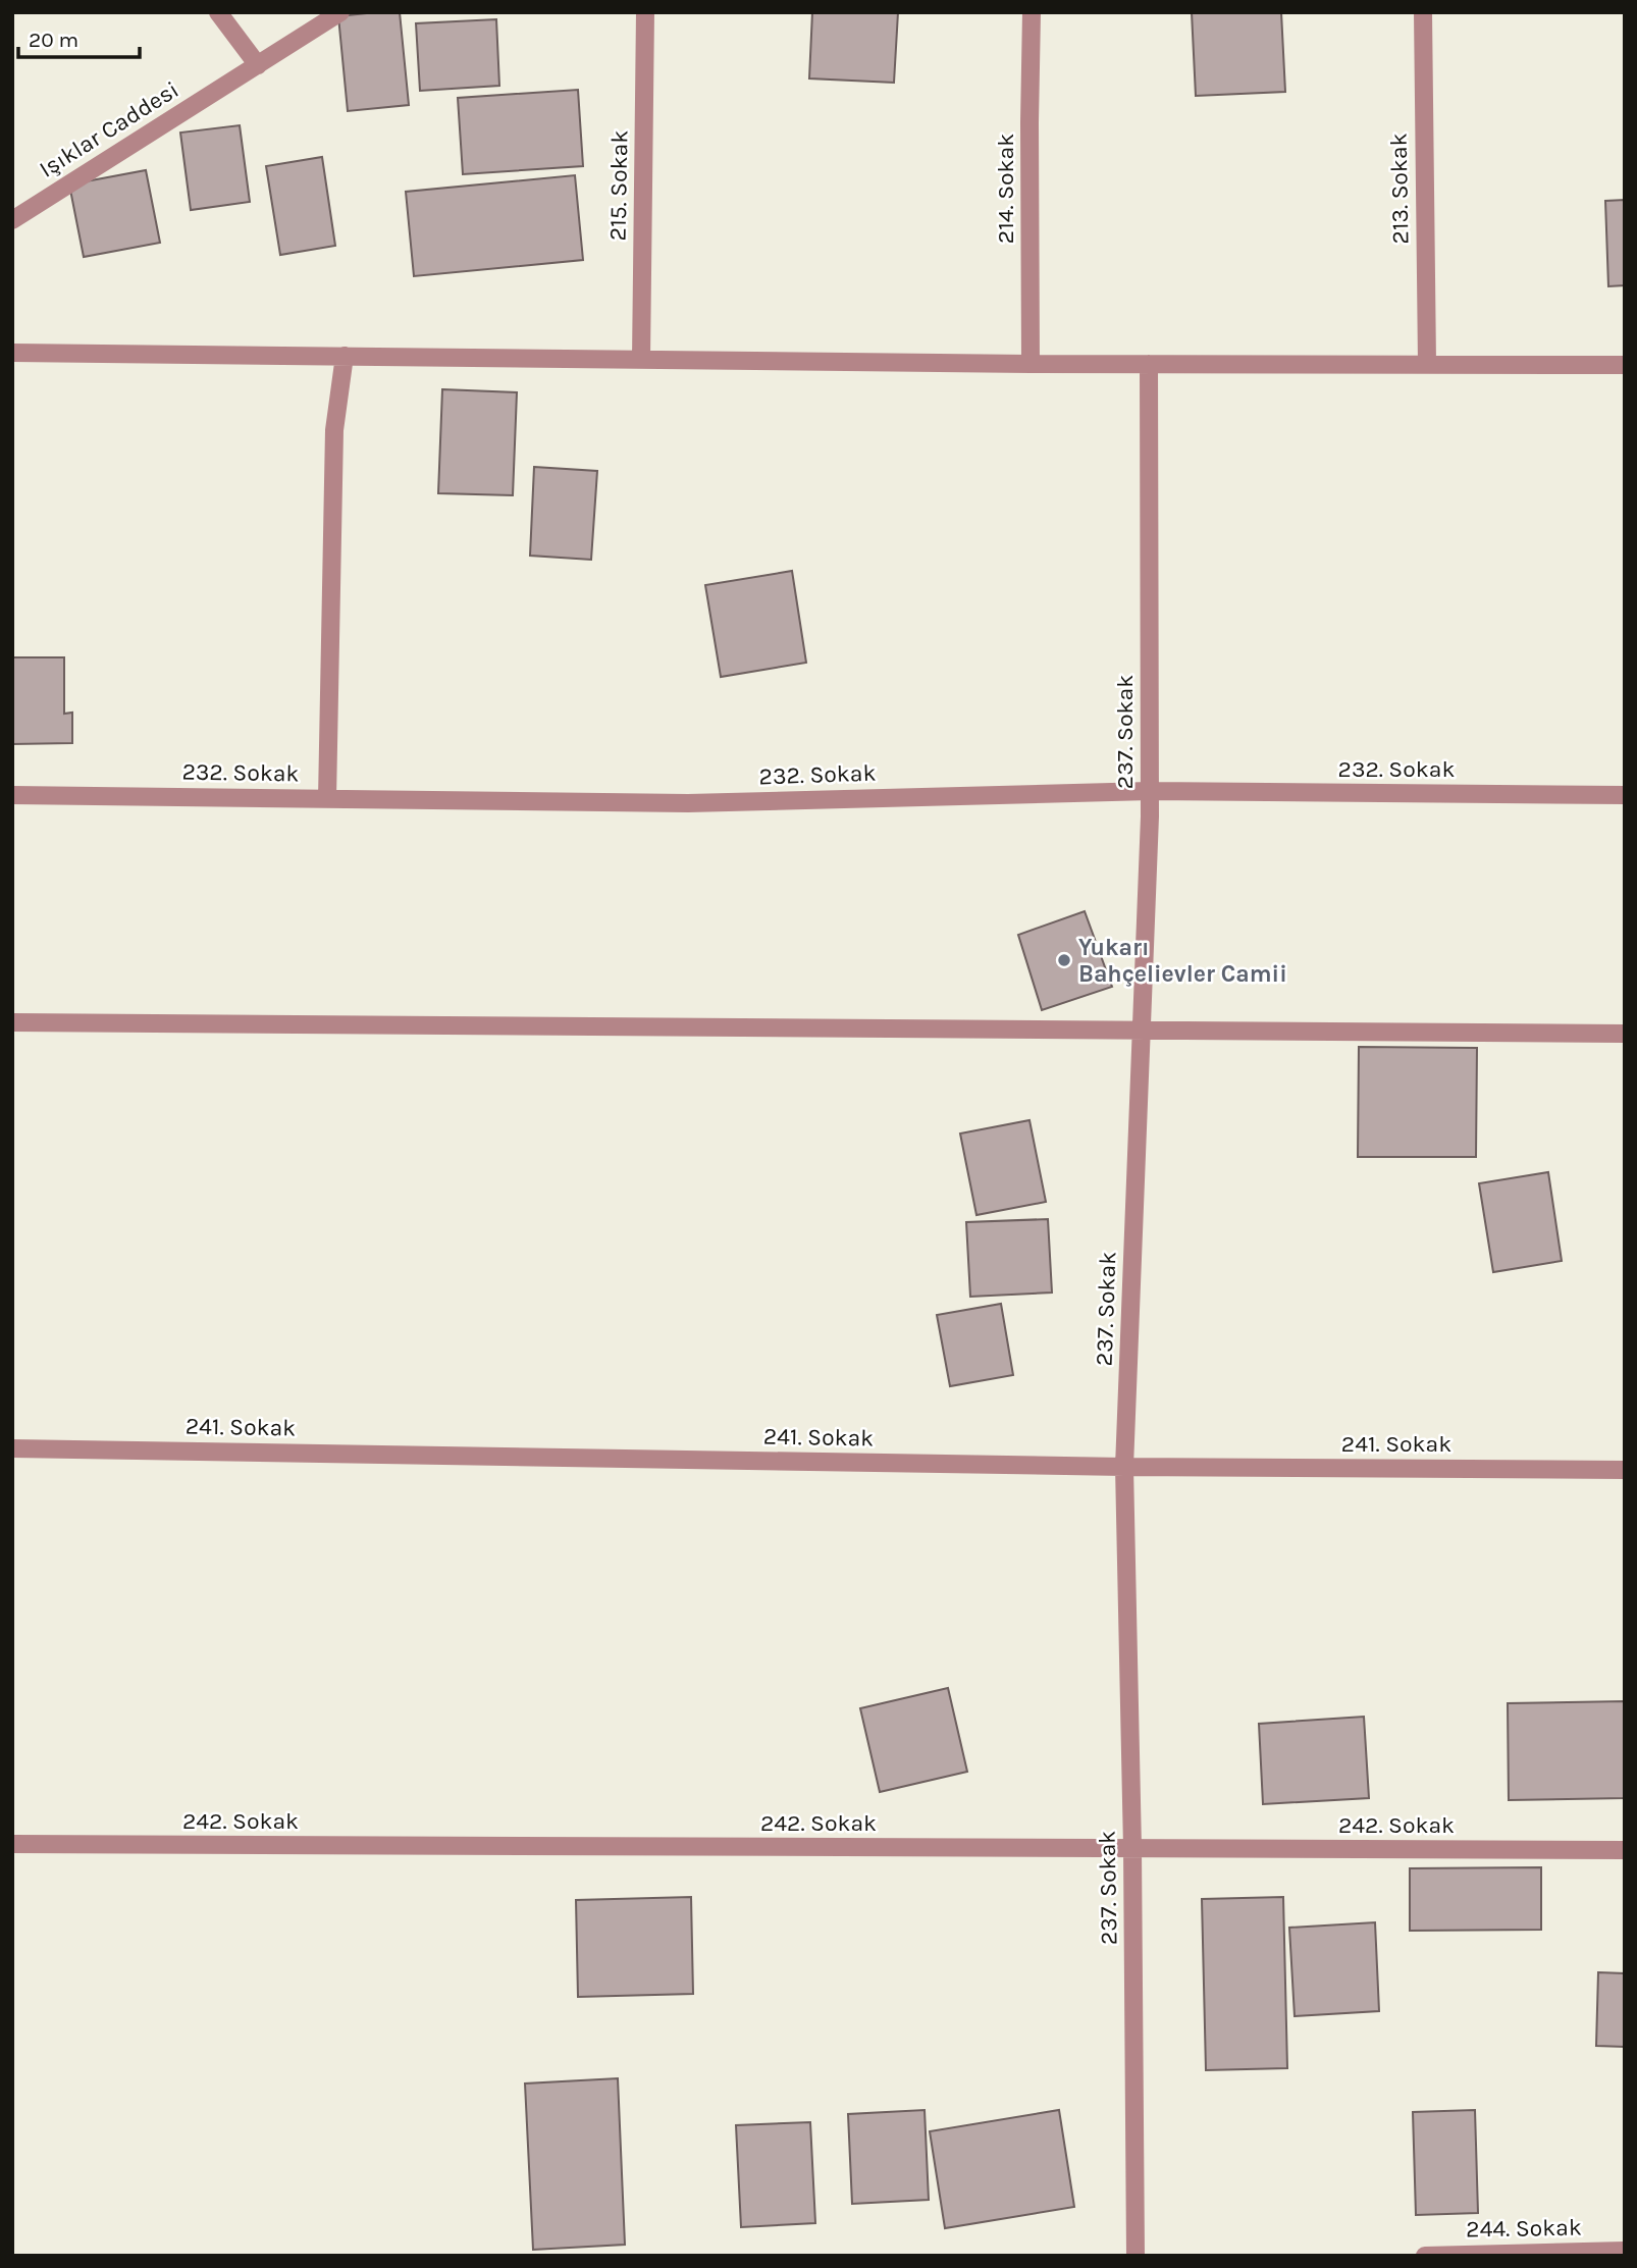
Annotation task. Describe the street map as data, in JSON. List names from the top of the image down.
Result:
{
  "streets": {
    "street": [
      "Işıklar Caddesi",
      "215. Sokak",
      "214. Sokak",
      "213. Sokak",
      "237. Sokak",
      "232. Sokak",
      "241. Sokak",
      "242. Sokak",
      "244. Sokak"
    ]
  },
  "crossings": [
    ["237. Sokak", "232. Sokak"],
    ["237. Sokak", "241. Sokak"],
    ["237. Sokak", "242. Sokak"]
  ],
  "places": ["Yukarı Bahçelievler Camii"],
  "scale_bar": "20 m"
}
